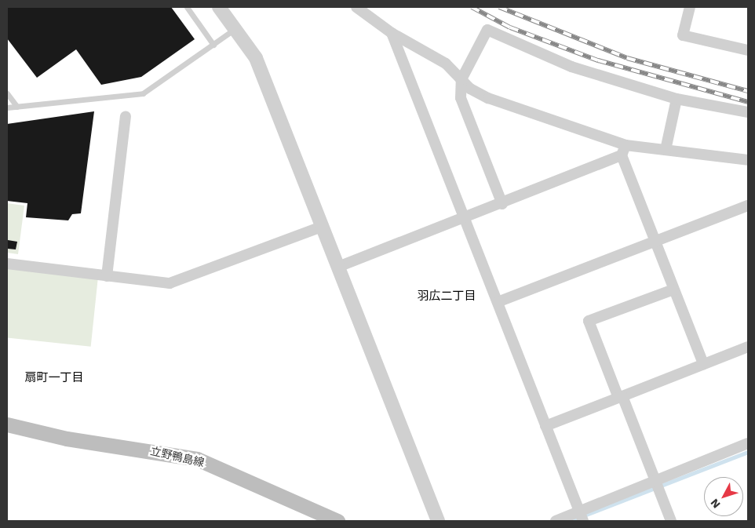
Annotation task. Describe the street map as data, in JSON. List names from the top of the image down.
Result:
{
  "streets": {
    "main road": ["立野鴨島線"]
  },
  "districts": ["羽広二丁目", "扇町一丁目"],
  "north": "bottom left"
}
